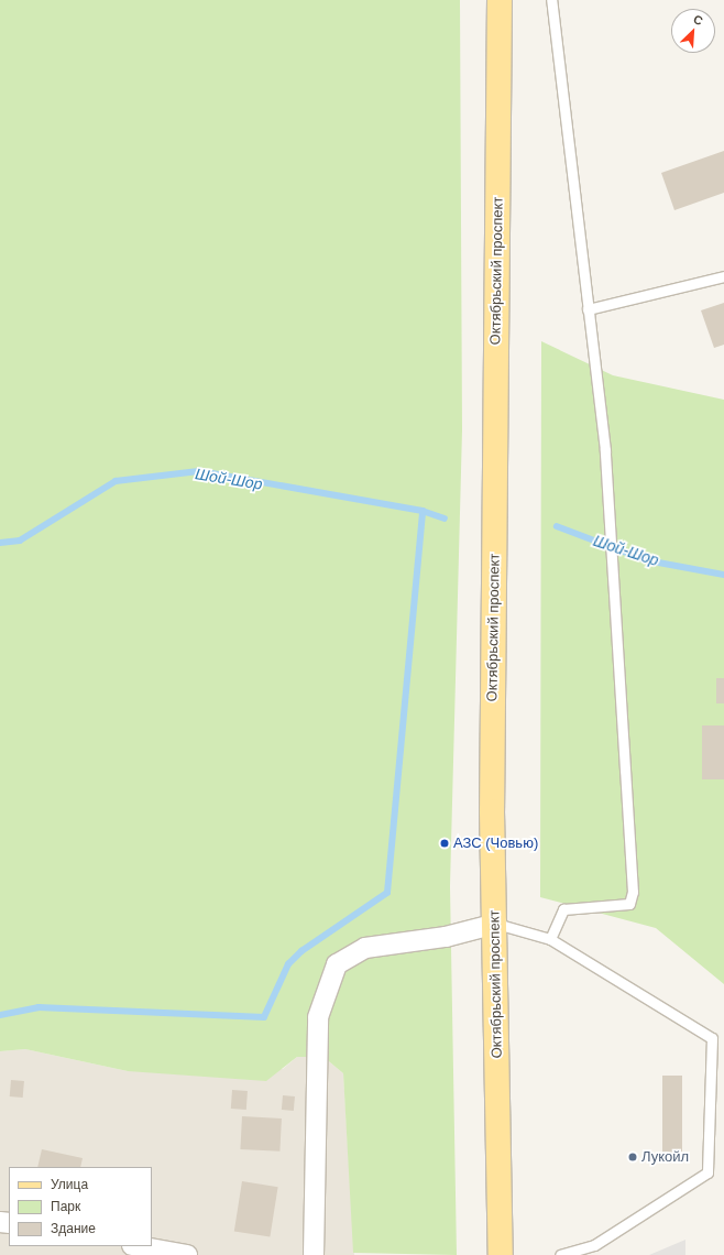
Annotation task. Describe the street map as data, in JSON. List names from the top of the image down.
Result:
{
  "streets": {
    "main road": ["Октябрьский проспект"]
  },
  "water": ["Шой-Шор"],
  "places": ["АЗС (Човью)", "Лукойл"],
  "legend": ["Улица", "Парк", "Здание"],
  "north": "top right"
}
